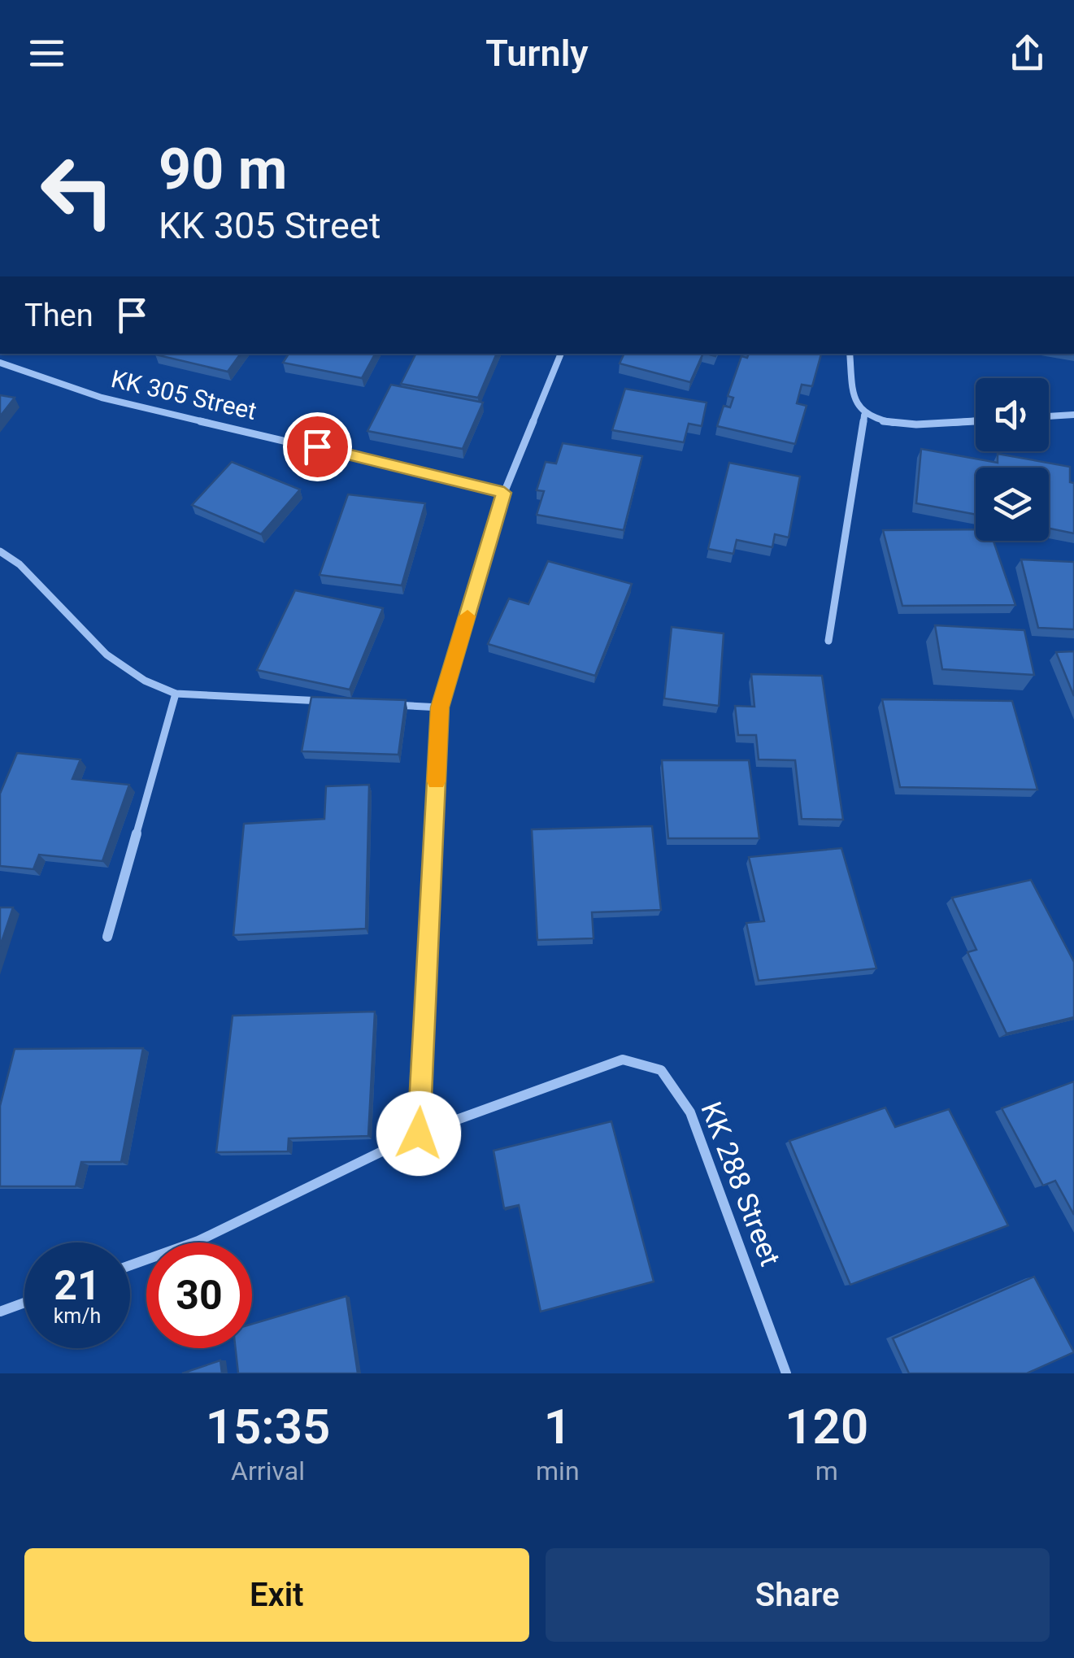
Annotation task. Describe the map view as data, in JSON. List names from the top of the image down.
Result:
{
  "streets": {
    "street": ["KK 305 Street", "KK 288 Street"]
  },
  "page": {
    "header": "Turnly",
    "turn": ["90 m", "KK 305 Street"],
    "then": "Then",
    "speed": "21 km/h",
    "limit": "30",
    "eta": [
      "15:35",
      "Arrival",
      "1",
      "min",
      "120",
      "m"
    ],
    "buttons": ["Exit", "Share"]
  }
}
